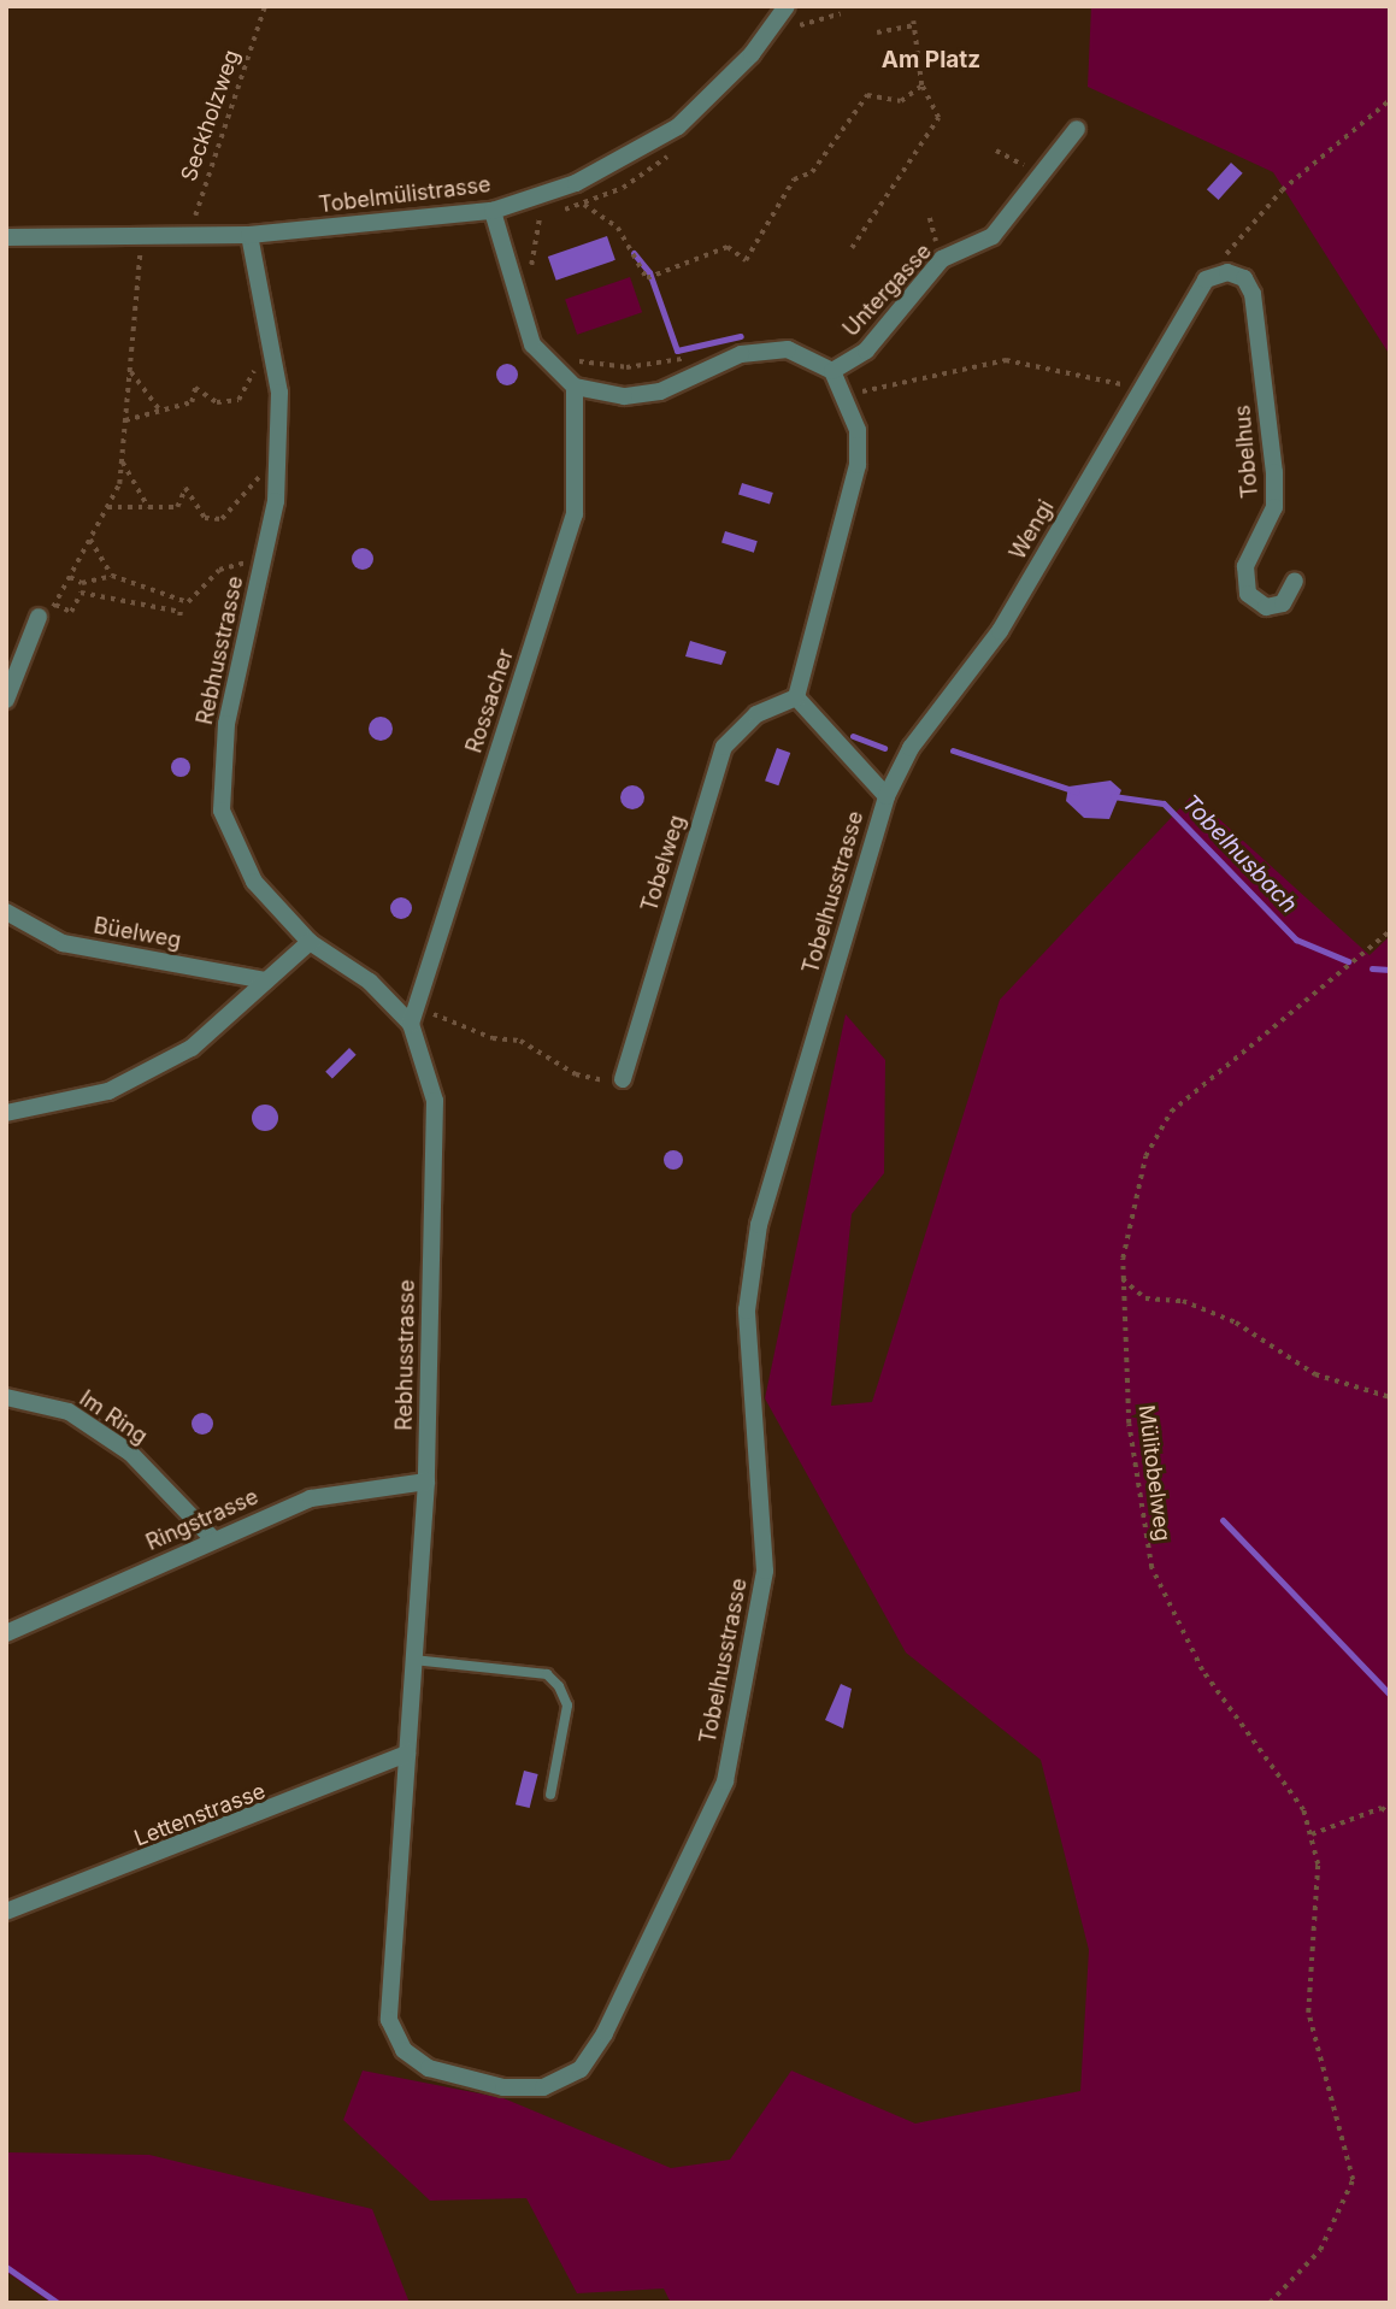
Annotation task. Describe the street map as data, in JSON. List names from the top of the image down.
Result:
{
  "streets": {
    "street": [
      "Tobelmülistrasse",
      "Untergasse",
      "Tobelhus",
      "Wengi",
      "Rebhusstrasse",
      "Rossacher",
      "Tobelweg",
      "Tobelhusstrasse",
      "Büelweg",
      "Im Ring",
      "Ringstrasse",
      "Lettenstrasse"
    ],
    "path": ["Seckholzweg", "Mülitobelweg"]
  },
  "crossings": [
    ["Seckholzweg", "Tobelmülistrasse"],
    ["Tobelmülistrasse", "Rebhusstrasse"],
    ["Tobelhus", "Wengi"],
    ["Wengi", "Tobelhusstrasse"],
    ["Rebhusstrasse", "Rossacher"],
    ["Rebhusstrasse", "Tobelhusstrasse"],
    ["Rebhusstrasse", "Ringstrasse"],
    ["Rebhusstrasse", "Lettenstrasse"],
    ["Tobelweg", "Tobelhusstrasse"],
    ["Im Ring", "Ringstrasse"]
  ],
  "districts": ["Am Platz"],
  "water": ["Tobelhusbach"]
}
